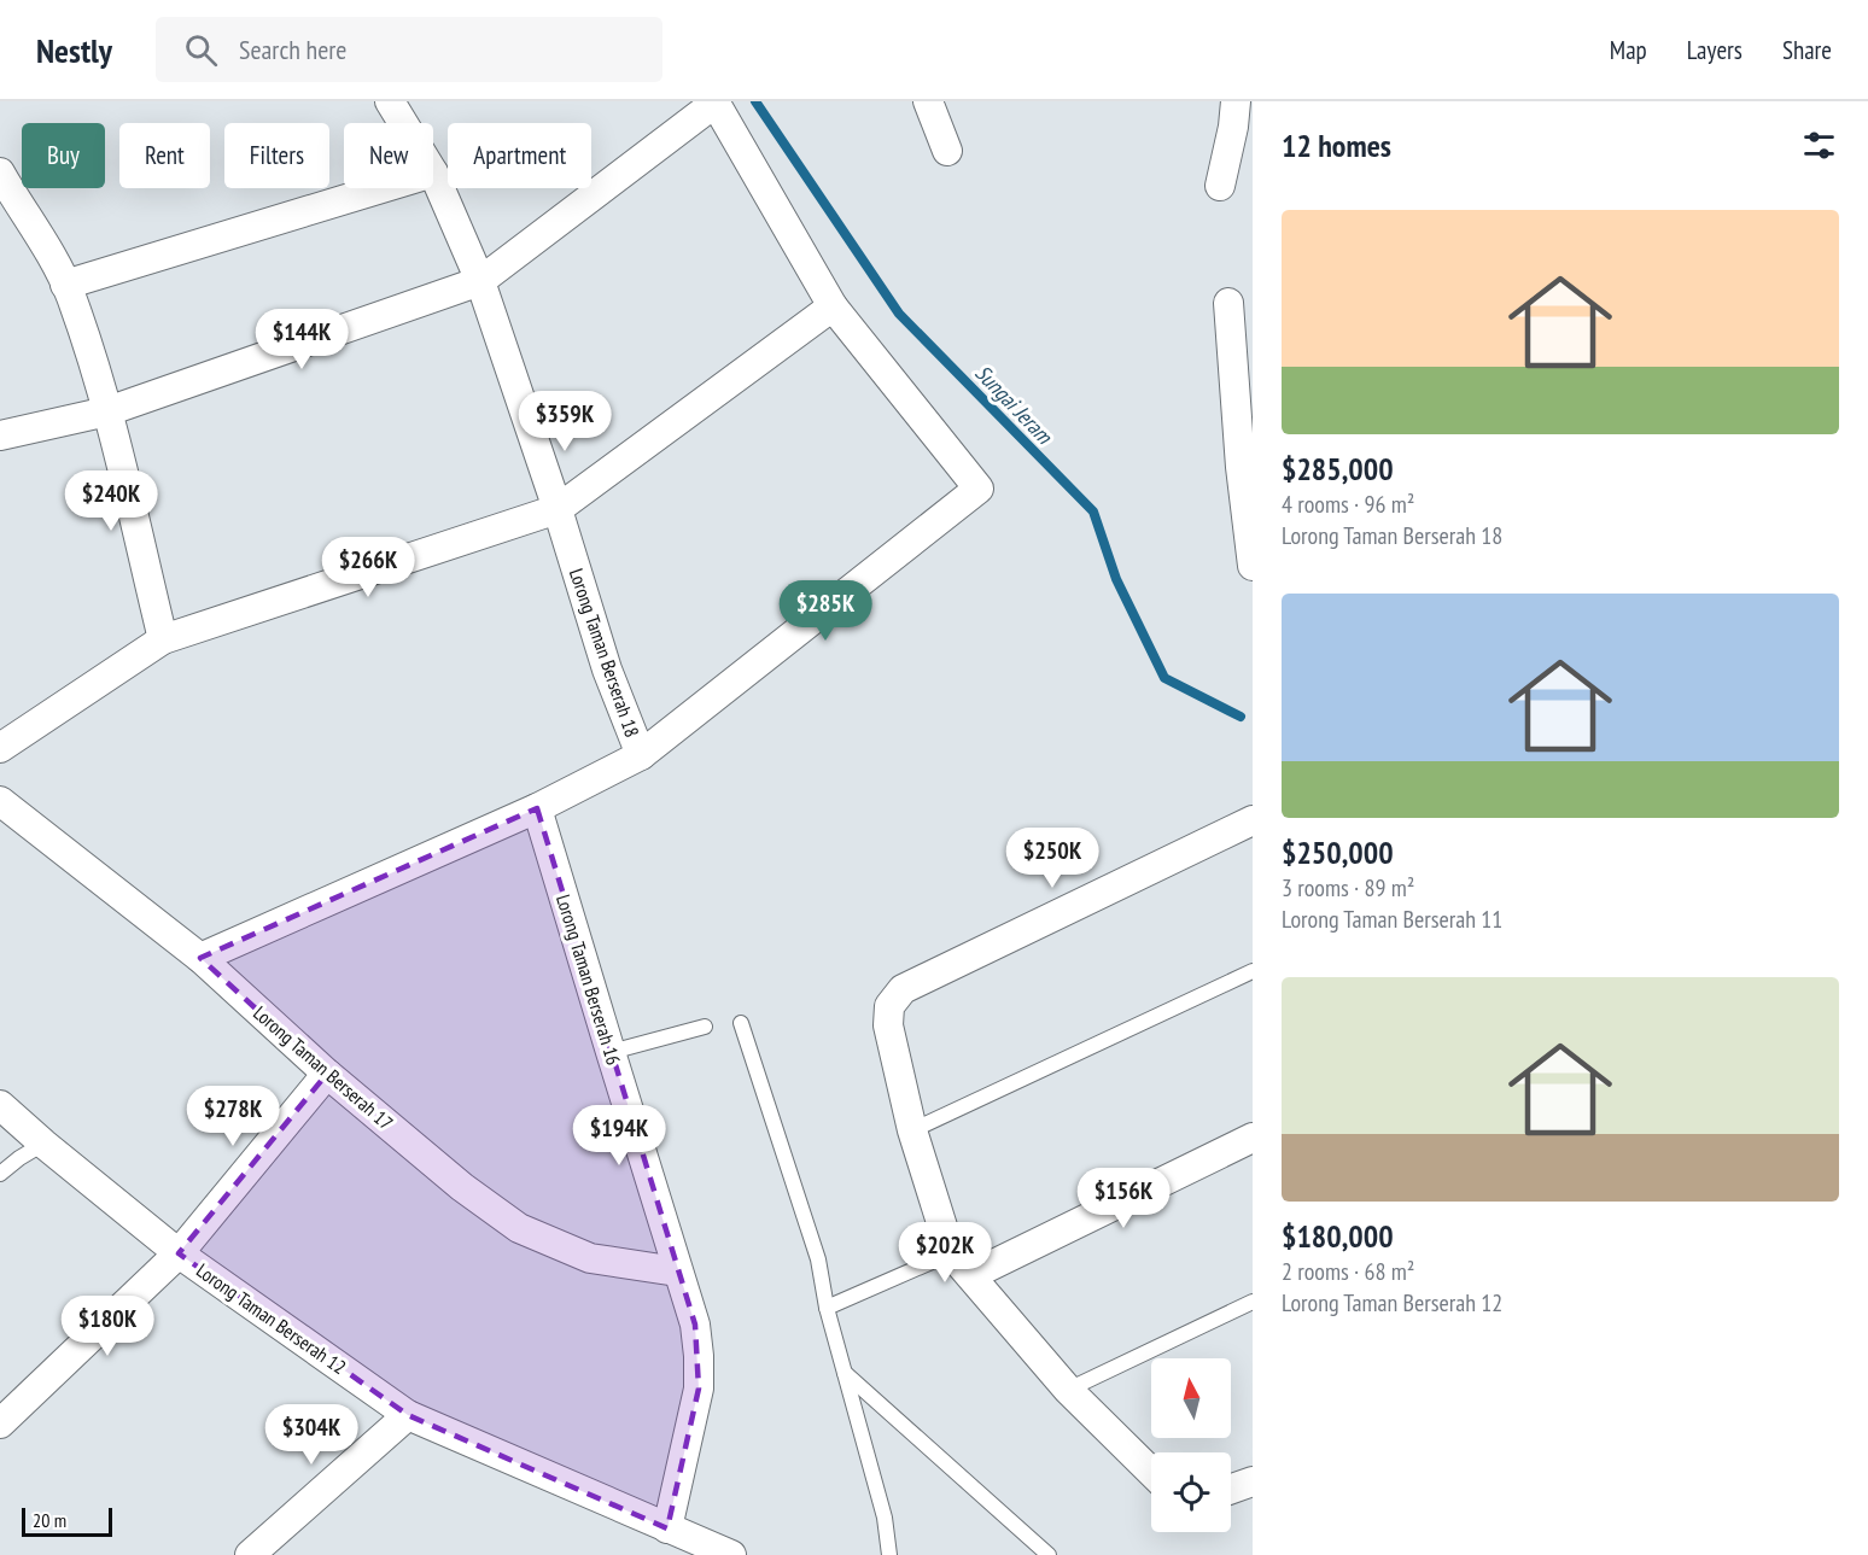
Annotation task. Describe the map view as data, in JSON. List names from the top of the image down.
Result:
{
  "streets": {
    "street": [
      "Lorong Taman Berserah 18",
      "Lorong Taman Berserah 16",
      "Lorong Taman Berserah 17",
      "Lorong Taman Berserah 12"
    ]
  },
  "crossings": [
    ["Lorong Taman Berserah 18", "Lorong Taman Berserah 16"],
    ["Lorong Taman Berserah 18", "Lorong Taman Berserah 17"],
    ["Lorong Taman Berserah 16", "Lorong Taman Berserah 17"],
    ["Lorong Taman Berserah 16", "Lorong Taman Berserah 12"]
  ],
  "water": ["Sungai Jeram"],
  "scale_bar": "20 m",
  "north": "top",
  "page": {
    "header": "Nestly",
    "search": "Search here",
    "nav": ["Map", "Layers", "Share"],
    "heading": "12 homes",
    "chip": [
      "Buy",
      "Rent",
      "Filters",
      "New",
      "Apartment"
    ],
    "list": [
      {
        "name": "$285,000",
        "note": "4 rooms · 96 m² · Lorong Taman Berserah 18"
      },
      {
        "name": "$250,000",
        "note": "3 rooms · 89 m² · Lorong Taman Berserah 11"
      },
      {
        "name": "$180,000",
        "note": "2 rooms · 68 m² · Lorong Taman Berserah 12"
      }
    ],
    "price": [
      "$144K",
      "$359K",
      "$240K",
      "$266K",
      "$285K",
      "$250K",
      "$278K",
      "$194K",
      "$156K",
      "$202K",
      "$180K",
      "$304K"
    ],
    "scale": "20 m"
  }
}
